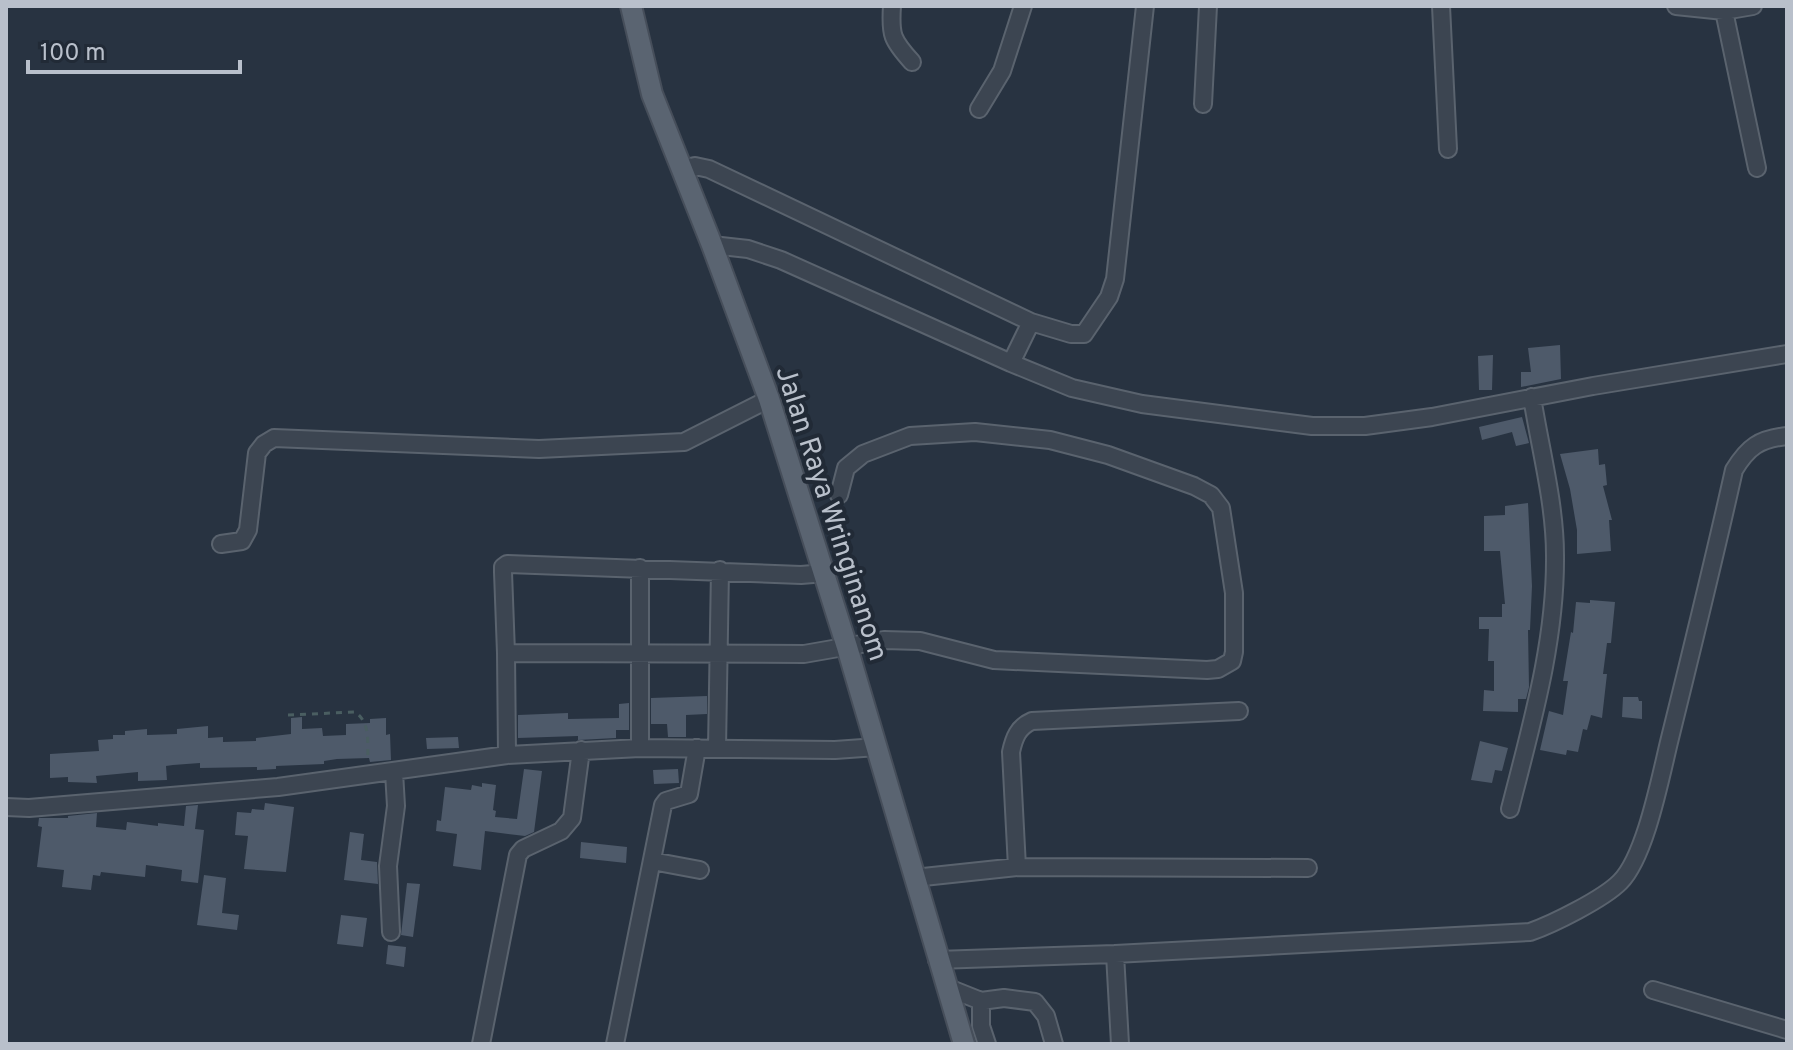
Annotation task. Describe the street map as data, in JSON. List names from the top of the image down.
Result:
{
  "streets": {
    "main road": ["Jalan Raya Wringinanom"]
  },
  "scale_bar": "100 m"
}
